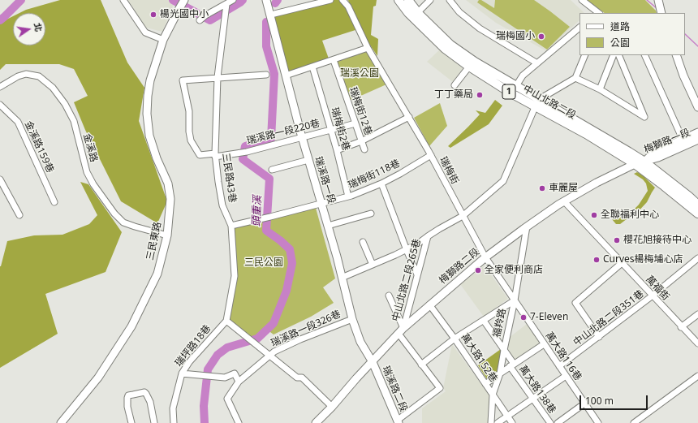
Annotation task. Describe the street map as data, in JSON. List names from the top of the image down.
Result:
{
  "streets": {
    "main road": ["1", "中山北路二段"],
    "street": [
      "瑞梅街12巷",
      "瑞梅街2巷",
      "瑞溪路一段220巷",
      "梅獅路一段",
      "金溪路159巷",
      "金溪路",
      "瑞梅街",
      "瑞梅街118巷",
      "三民路43巷",
      "瑞溪路一段",
      "三民東路",
      "梅獅路二段",
      "中山北路二段265巷",
      "萬福街",
      "中山北路二段351巷",
      "福羚路",
      "瑞溪路一段326巷",
      "瑞坪路18巷",
      "萬大路116巷",
      "萬大路152巷",
      "瑞溪路二段",
      "萬大路138巷"
    ]
  },
  "crossings": [
    ["中山北路二段", "梅獅路一段"],
    ["中山北路二段", "梅獅路二段"],
    ["中山北路二段", "中山北路二段265巷"],
    ["瑞梅街12巷", "瑞溪路一段220巷"],
    ["瑞梅街2巷", "瑞溪路一段220巷"],
    ["瑞梅街2巷", "瑞梅街118巷"],
    ["瑞溪路一段220巷", "三民路43巷"],
    ["瑞溪路一段220巷", "瑞溪路一段"],
    ["梅獅路一段", "梅獅路二段"],
    ["金溪路", "三民東路"],
    ["瑞梅街", "瑞梅街118巷"],
    ["瑞梅街", "梅獅路二段"],
    ["瑞梅街", "中山北路二段265巷"],
    ["瑞梅街", "福羚路"],
    ["瑞梅街", "萬大路116巷"],
    ["瑞梅街118巷", "三民路43巷"],
    ["瑞梅街118巷", "瑞溪路一段"],
    ["三民路43巷", "瑞坪路18巷"],
    ["瑞溪路一段", "梅獅路二段"],
    ["瑞溪路一段", "瑞溪路一段326巷"],
    ["瑞溪路一段", "瑞溪路二段"],
    ["梅獅路二段", "中山北路二段265巷"],
    ["梅獅路二段", "萬福街"],
    ["梅獅路二段", "福羚路"],
    ["梅獅路二段", "萬大路152巷"],
    ["梅獅路二段", "瑞溪路二段"],
    ["萬福街", "中山北路二段351巷"],
    ["中山北路二段351巷", "萬大路116巷"],
    ["福羚路", "萬大路116巷"],
    ["福羚路", "萬大路152巷"],
    ["福羚路", "萬大路138巷"]
  ],
  "water": ["頭重溪"],
  "parks": ["瑞溪公園", "三民公園"],
  "places": [
    "楊光國中小",
    "瑞梅國小",
    "丁丁藥局",
    "車麗屋",
    "全聯福利中心",
    "櫻花旭接待中心",
    "Curves楊梅埔心店",
    "全家便利商店",
    "7-Eleven"
  ],
  "legend": ["道路", "公園"],
  "scale_bar": "100 m",
  "north": "right"
}
